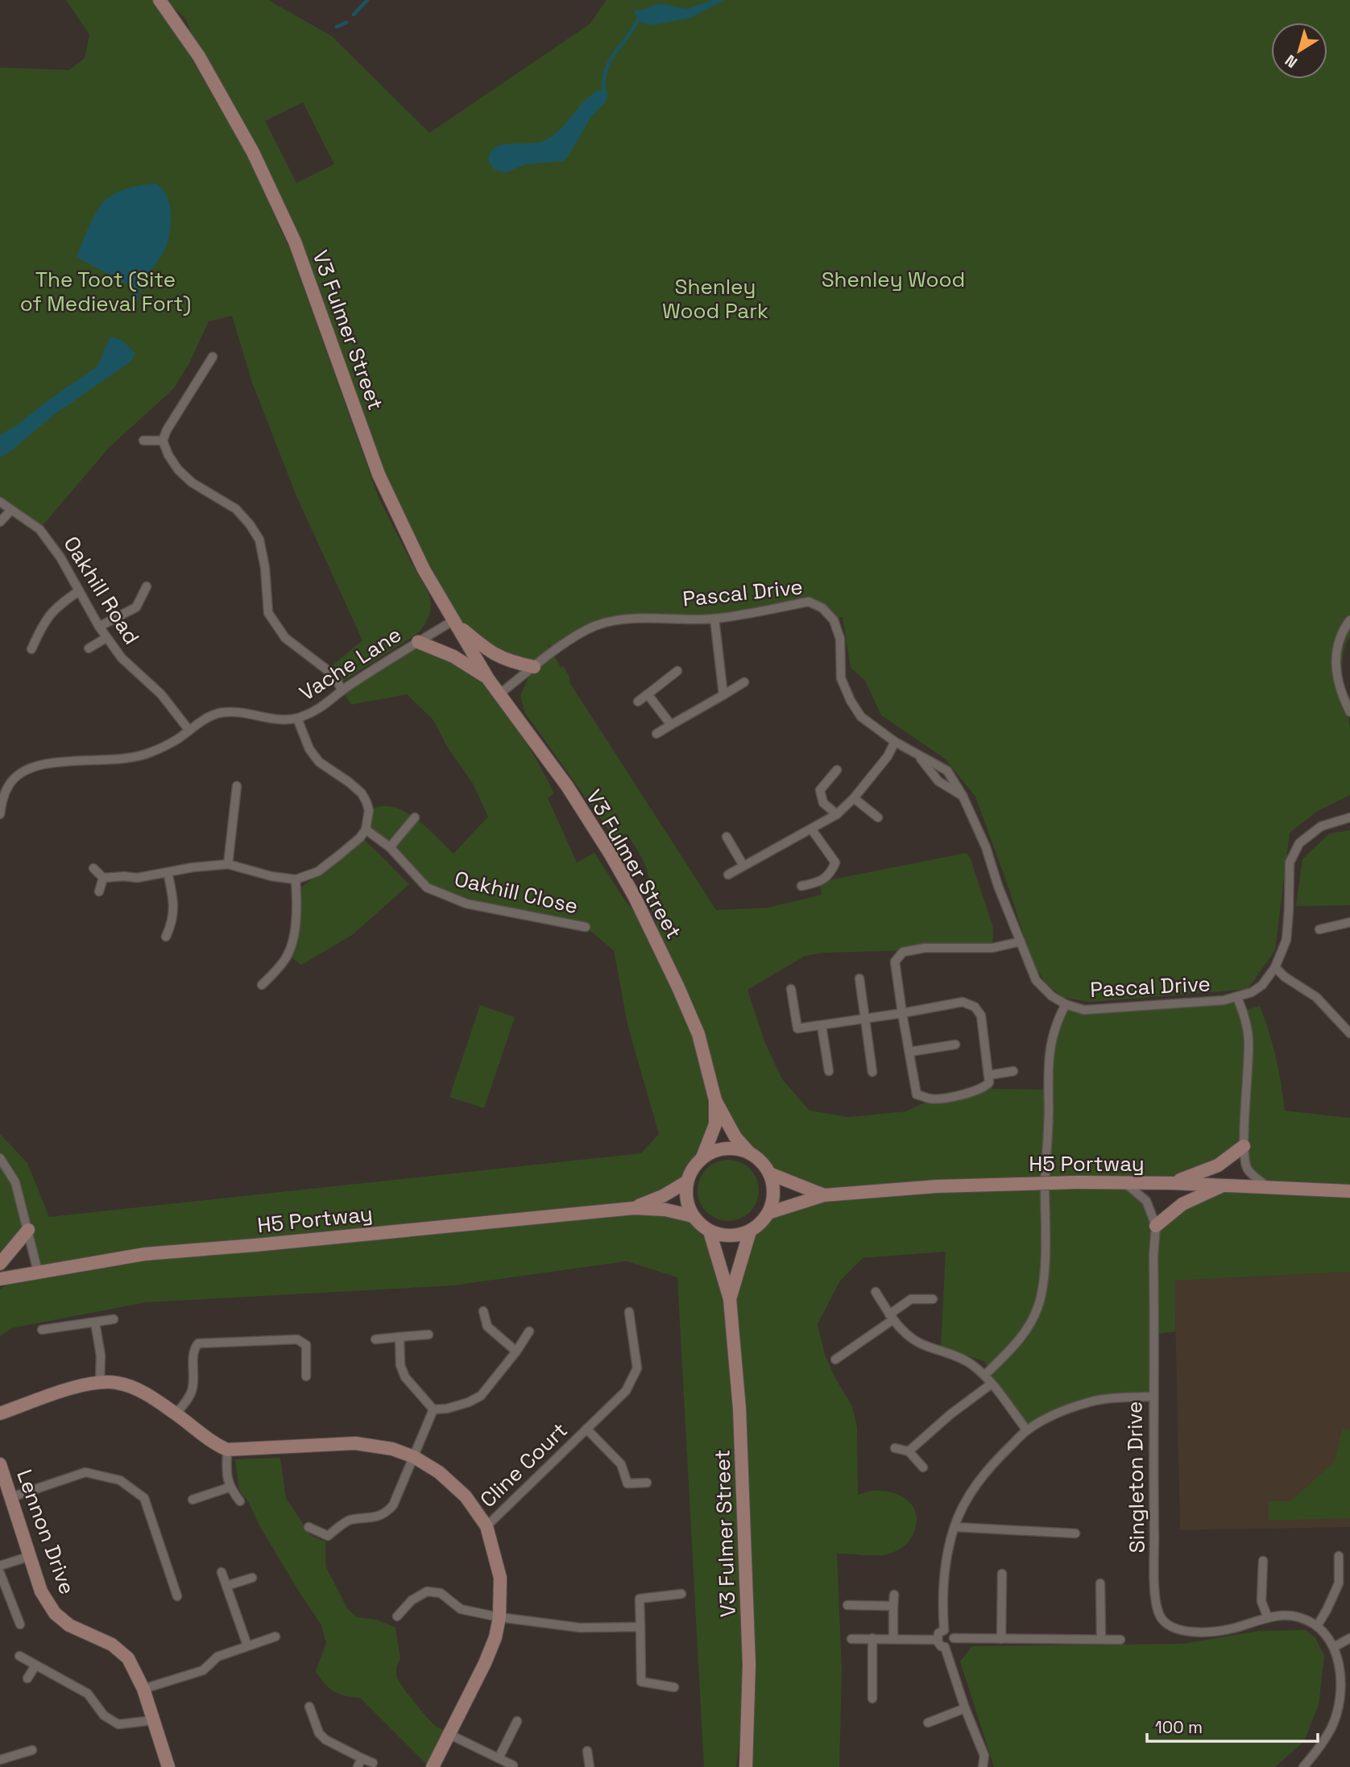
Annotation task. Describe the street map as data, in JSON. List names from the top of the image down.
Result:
{
  "streets": {
    "street": [
      "V3 Fulmer Street",
      "Oakhill Road",
      "Pascal Drive",
      "Vache Lane",
      "Oakhill Close",
      "H5 Portway",
      "Cline Court",
      "Singleton Drive",
      "Lennon Drive"
    ]
  },
  "crossings": [
    ["V3 Fulmer Street", "Pascal Drive"],
    ["V3 Fulmer Street", "Vache Lane"],
    ["V3 Fulmer Street", "H5 Portway"],
    ["Oakhill Road", "Vache Lane"],
    ["H5 Portway", "Singleton Drive"]
  ],
  "parks": ["The Toot (Site of Medieval Fort)", "Shenley Wood", "Shenley Wood Park"],
  "scale_bar": "100 m",
  "north": "bottom left"
}
